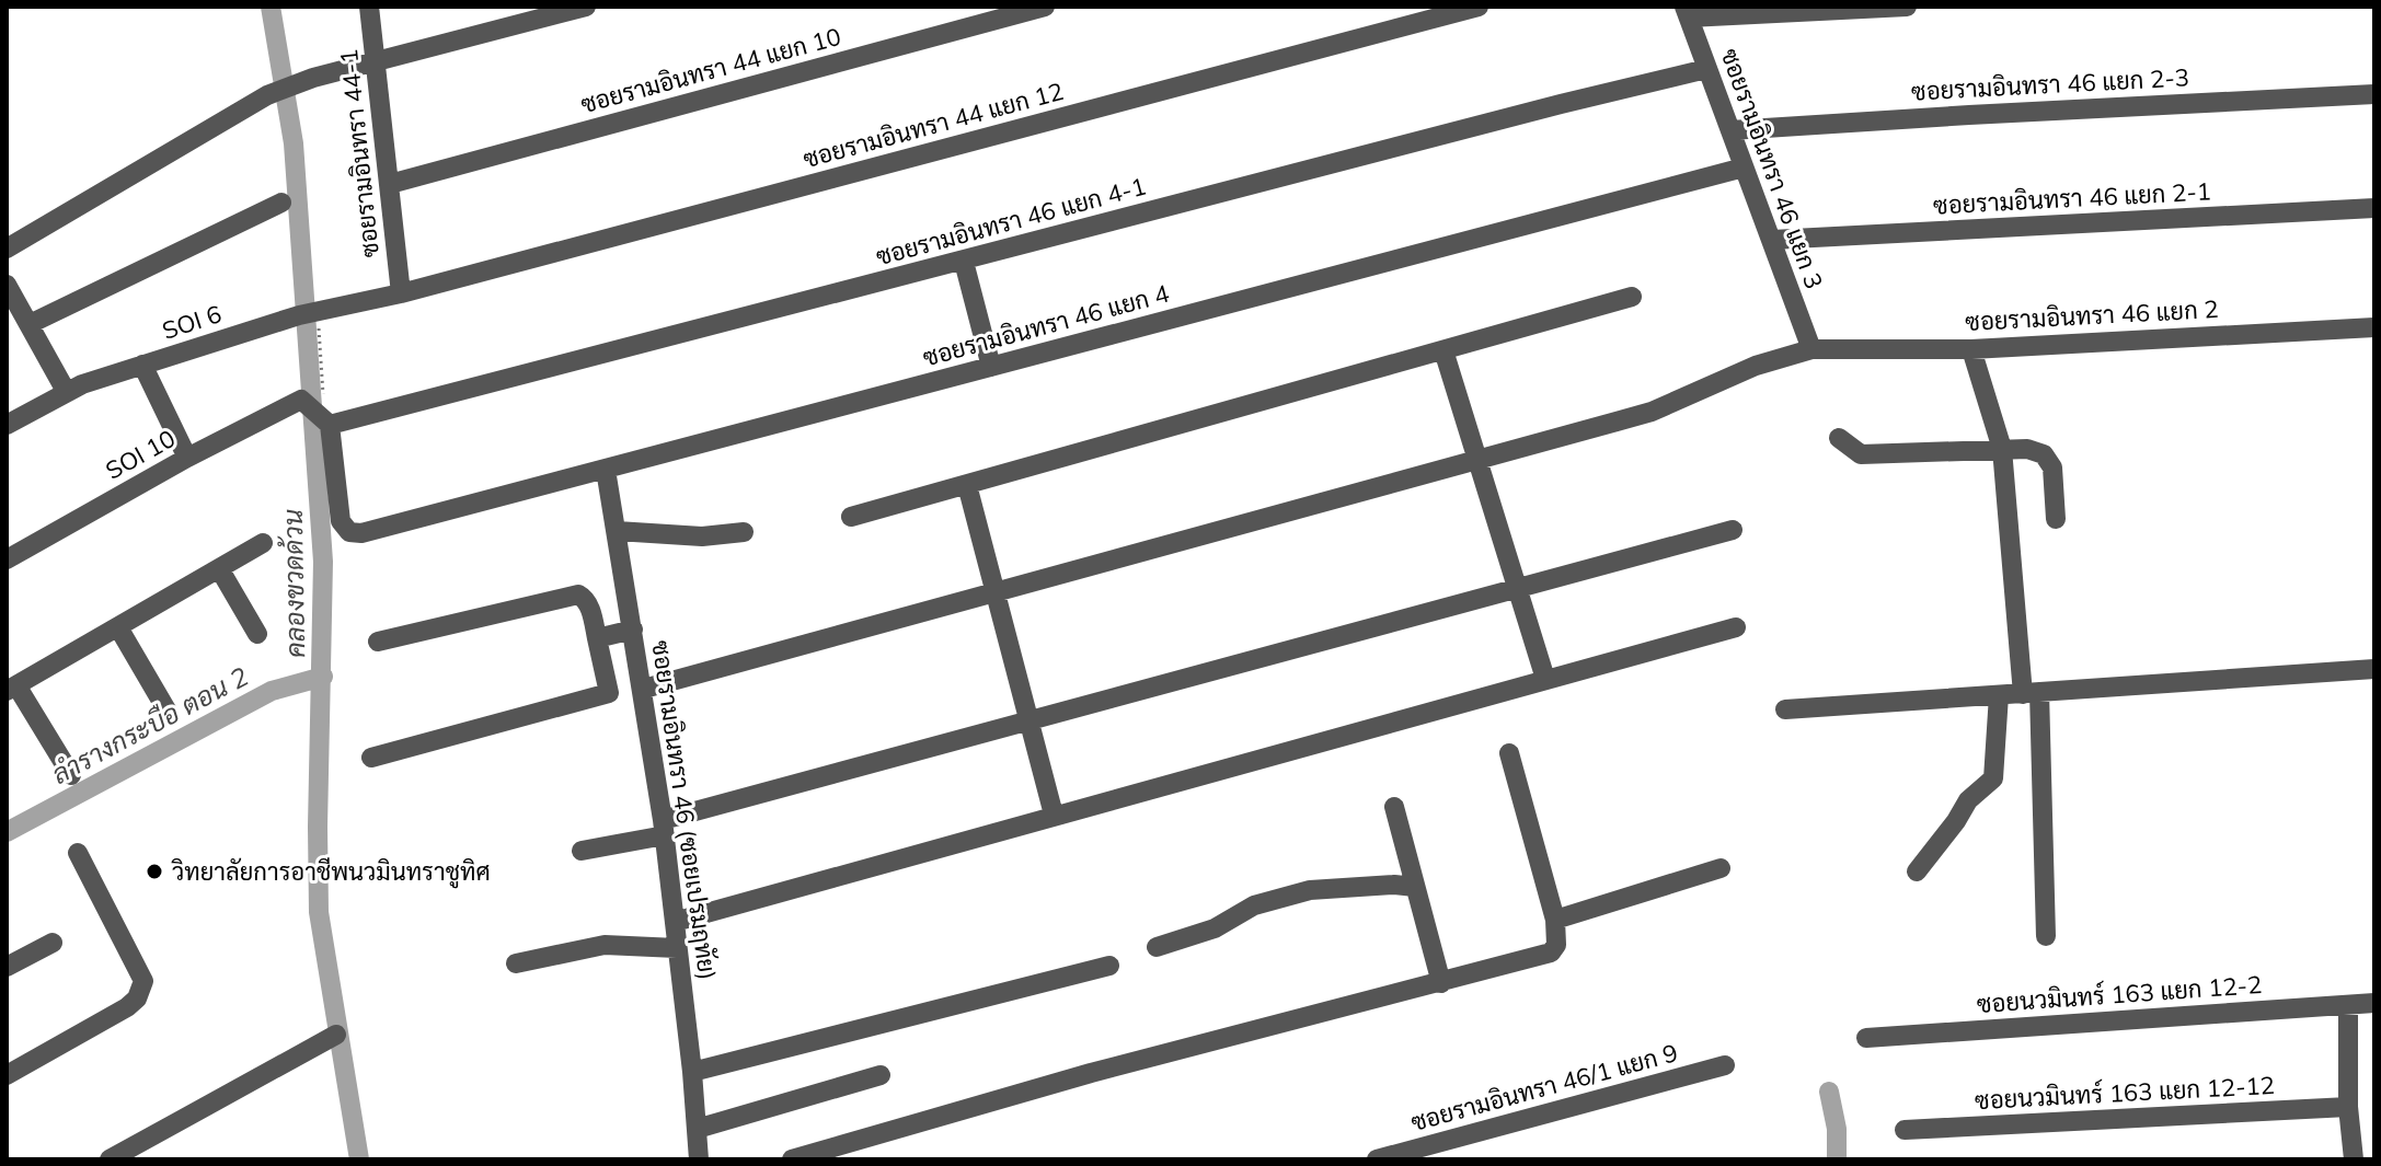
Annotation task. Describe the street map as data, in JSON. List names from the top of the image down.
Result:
{
  "streets": {
    "street": [
      "ซอยรามอินทรา 44 แยก 10",
      "ซอยรามอินทรา 46 แยก 2-3",
      "ซอยรามอินทรา 44 แยก 12",
      "ซอยรามอินทรา 44-1",
      "ซอยรามอินทรา 46 แยก 3",
      "ซอยรามอินทรา 46 แยก 2-1",
      "ซอยรามอินทรา 46 แยก 4-1",
      "ซอยรามอินทรา 46 แยก 2",
      "SOI 6",
      "ซอยรามอินทรา 46 แยก 4",
      "SOI 10",
      "ซอยรามอินทรา 46 (ซอยเปรมฤทัย)",
      "ซอยนวมินทร์ 163 แยก 12-2",
      "ซอยรามอินทรา 46/1 แยก 9",
      "ซอยนวมินทร์ 163 แยก 12-12"
    ]
  },
  "crossings": [
    ["ซอยรามอินทรา 44 แยก 10", "ซอยรามอินทรา 44-1"],
    ["ซอยรามอินทรา 46 แยก 2-3", "ซอยรามอินทรา 46 แยก 3"],
    ["ซอยรามอินทรา 44 แยก 12", "ซอยรามอินทรา 44-1"],
    ["ซอยรามอินทรา 44 แยก 12", "SOI 6"],
    ["ซอยรามอินทรา 44-1", "SOI 6"],
    ["ซอยรามอินทรา 46 แยก 3", "ซอยรามอินทรา 46 แยก 2-1"],
    ["ซอยรามอินทรา 46 แยก 3", "ซอยรามอินทรา 46 แยก 4-1"],
    ["ซอยรามอินทรา 46 แยก 3", "ซอยรามอินทรา 46 แยก 2"],
    ["ซอยรามอินทรา 46 แยก 3", "ซอยรามอินทรา 46 แยก 4"],
    ["ซอยรามอินทรา 46 แยก 4-1", "ซอยรามอินทรา 46 แยก 4"],
    ["ซอยรามอินทรา 46 แยก 4-1", "SOI 10"],
    ["ซอยรามอินทรา 46 แยก 2", "ซอยรามอินทรา 46 (ซอยเปรมฤทัย)"],
    ["ซอยรามอินทรา 46 แยก 4", "SOI 10"],
    ["ซอยรามอินทรา 46 แยก 4", "ซอยรามอินทรา 46 (ซอยเปรมฤทัย)"]
  ],
  "water": ["คลองขวดด้วน", "ลำรางกระบือ ตอน 2"],
  "places": ["วิทยาลัยการอาชีพนวมินทราชูทิศ"]
}
